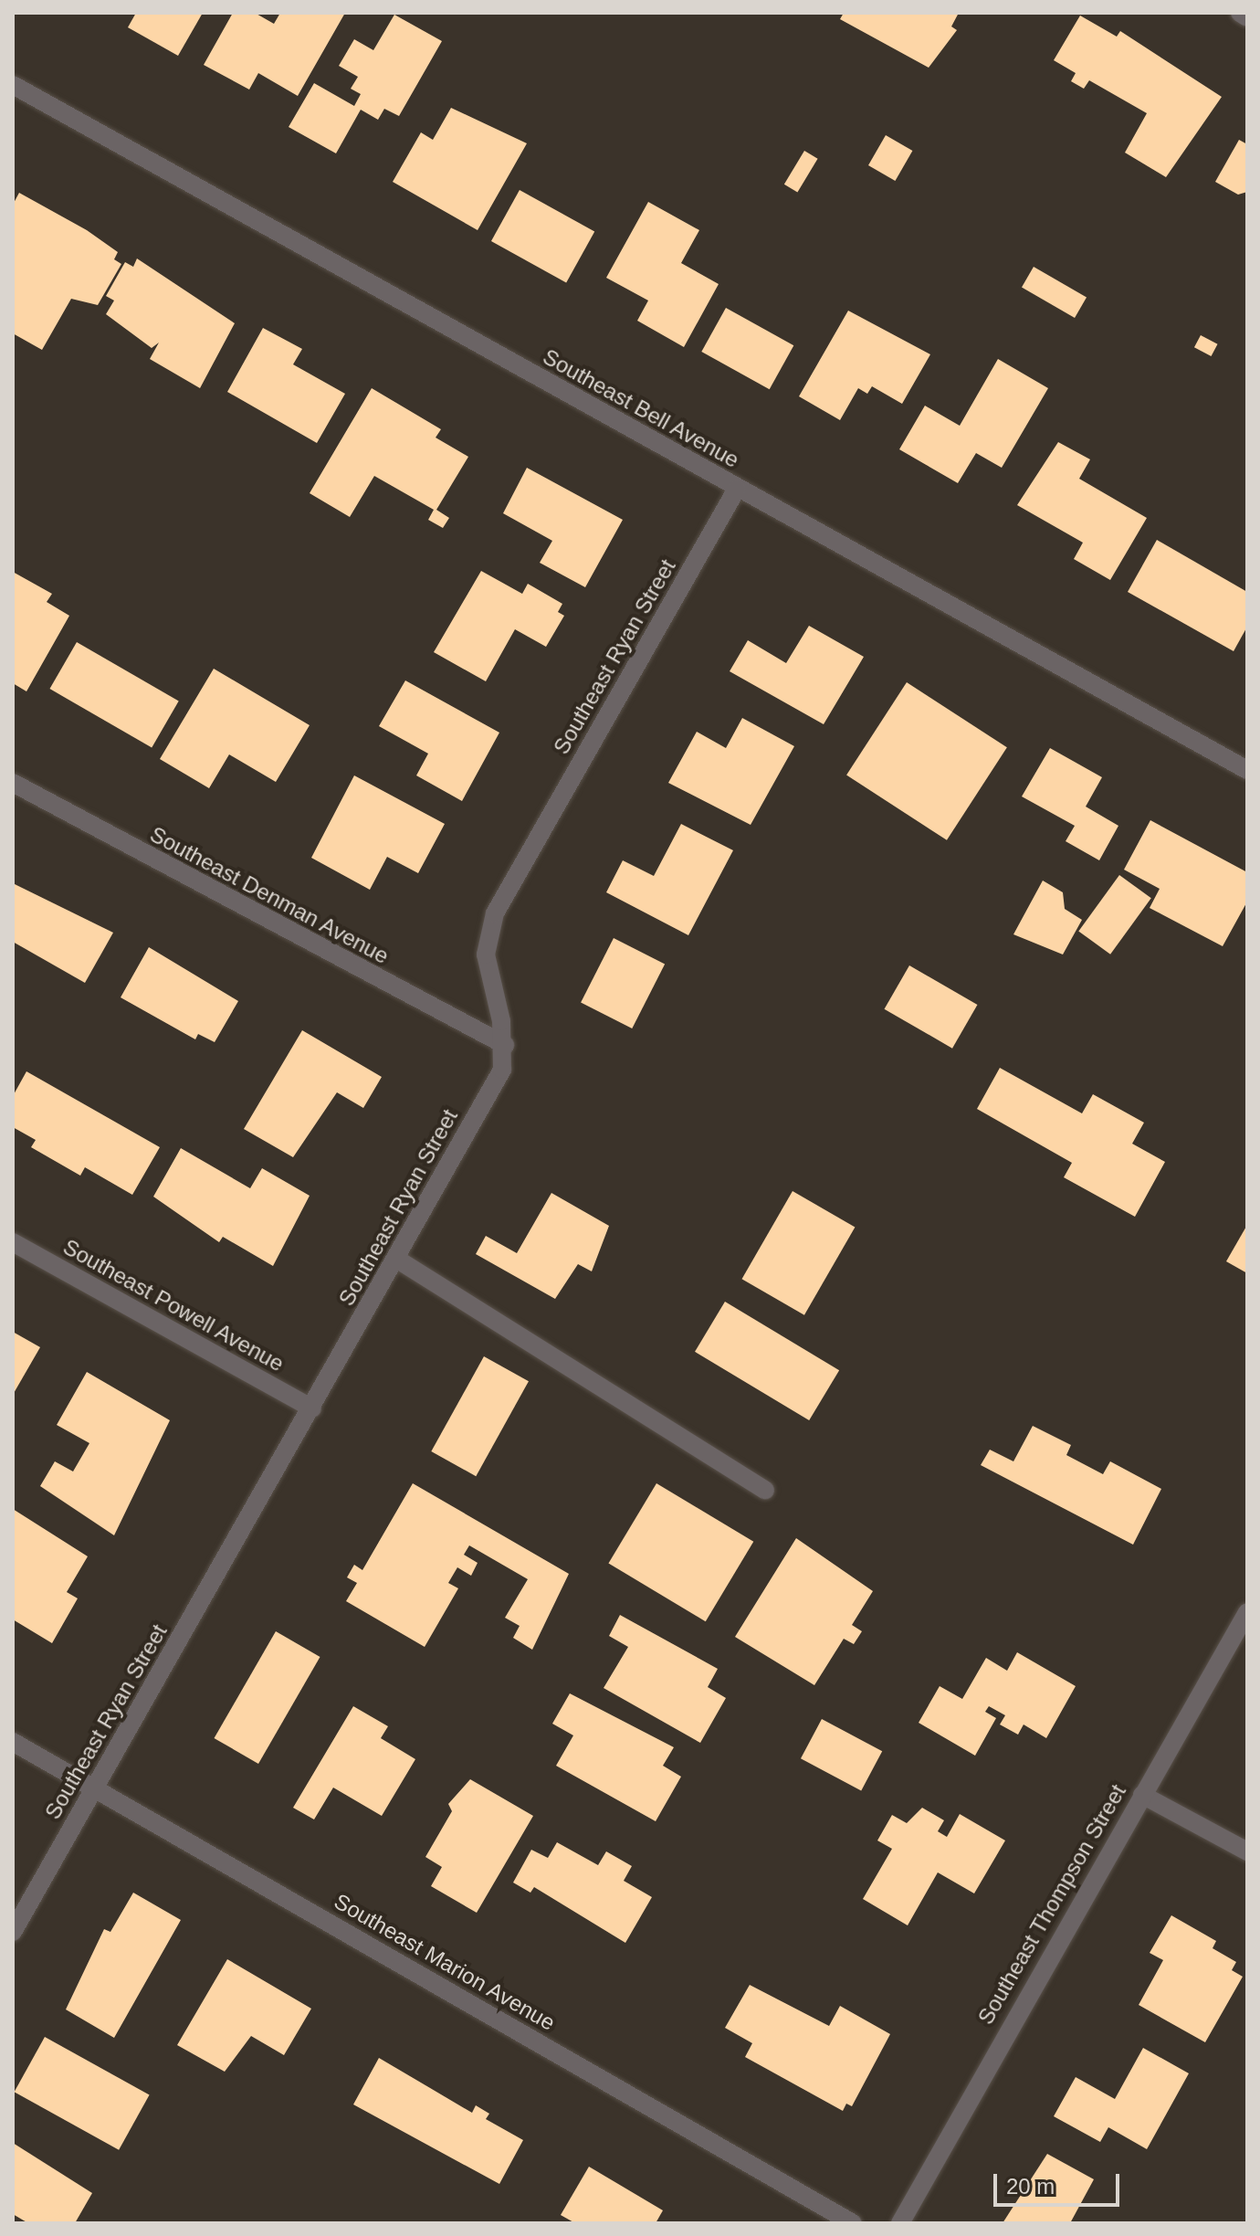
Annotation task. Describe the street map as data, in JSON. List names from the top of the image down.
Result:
{
  "streets": {
    "street": [
      "Southeast Bell Avenue",
      "Southeast Ryan Street",
      "Southeast Denman Avenue",
      "Southeast Powell Avenue",
      "Southeast Thompson Street",
      "Southeast Marion Avenue"
    ]
  },
  "crossings": [
    ["Southeast Bell Avenue", "Southeast Ryan Street"],
    ["Southeast Ryan Street", "Southeast Denman Avenue"],
    ["Southeast Ryan Street", "Southeast Powell Avenue"],
    ["Southeast Ryan Street", "Southeast Marion Avenue"]
  ],
  "scale_bar": "20 m"
}
